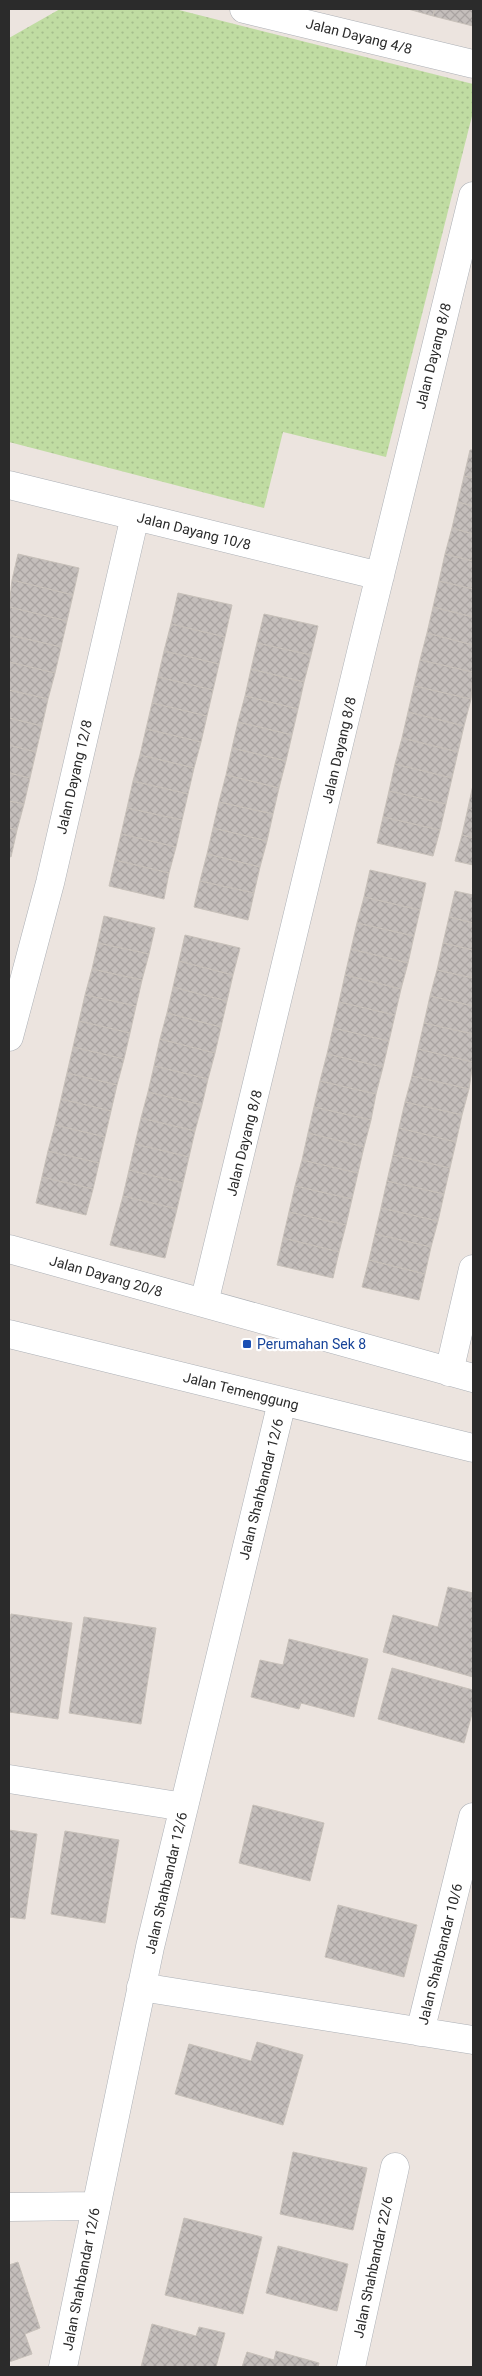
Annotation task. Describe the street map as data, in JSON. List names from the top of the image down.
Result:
{
  "streets": {
    "street": [
      "Jalan Dayang 4/8",
      "Jalan Dayang 8/8",
      "Jalan Dayang 10/8",
      "Jalan Dayang 12/8",
      "Jalan Dayang 20/8",
      "Jalan Temenggung",
      "Jalan Shahbandar 12/6",
      "Jalan Shahbandar 10/6",
      "Jalan Shahbandar 22/6"
    ]
  },
  "crossings": [
    ["Jalan Dayang 8/8", "Jalan Dayang 10/8"],
    ["Jalan Dayang 8/8", "Jalan Dayang 20/8"],
    ["Jalan Dayang 10/8", "Jalan Dayang 12/8"],
    ["Jalan Temenggung", "Jalan Shahbandar 12/6"]
  ],
  "places": {
    "transit": ["Perumahan Sek 8"]
  }
}
